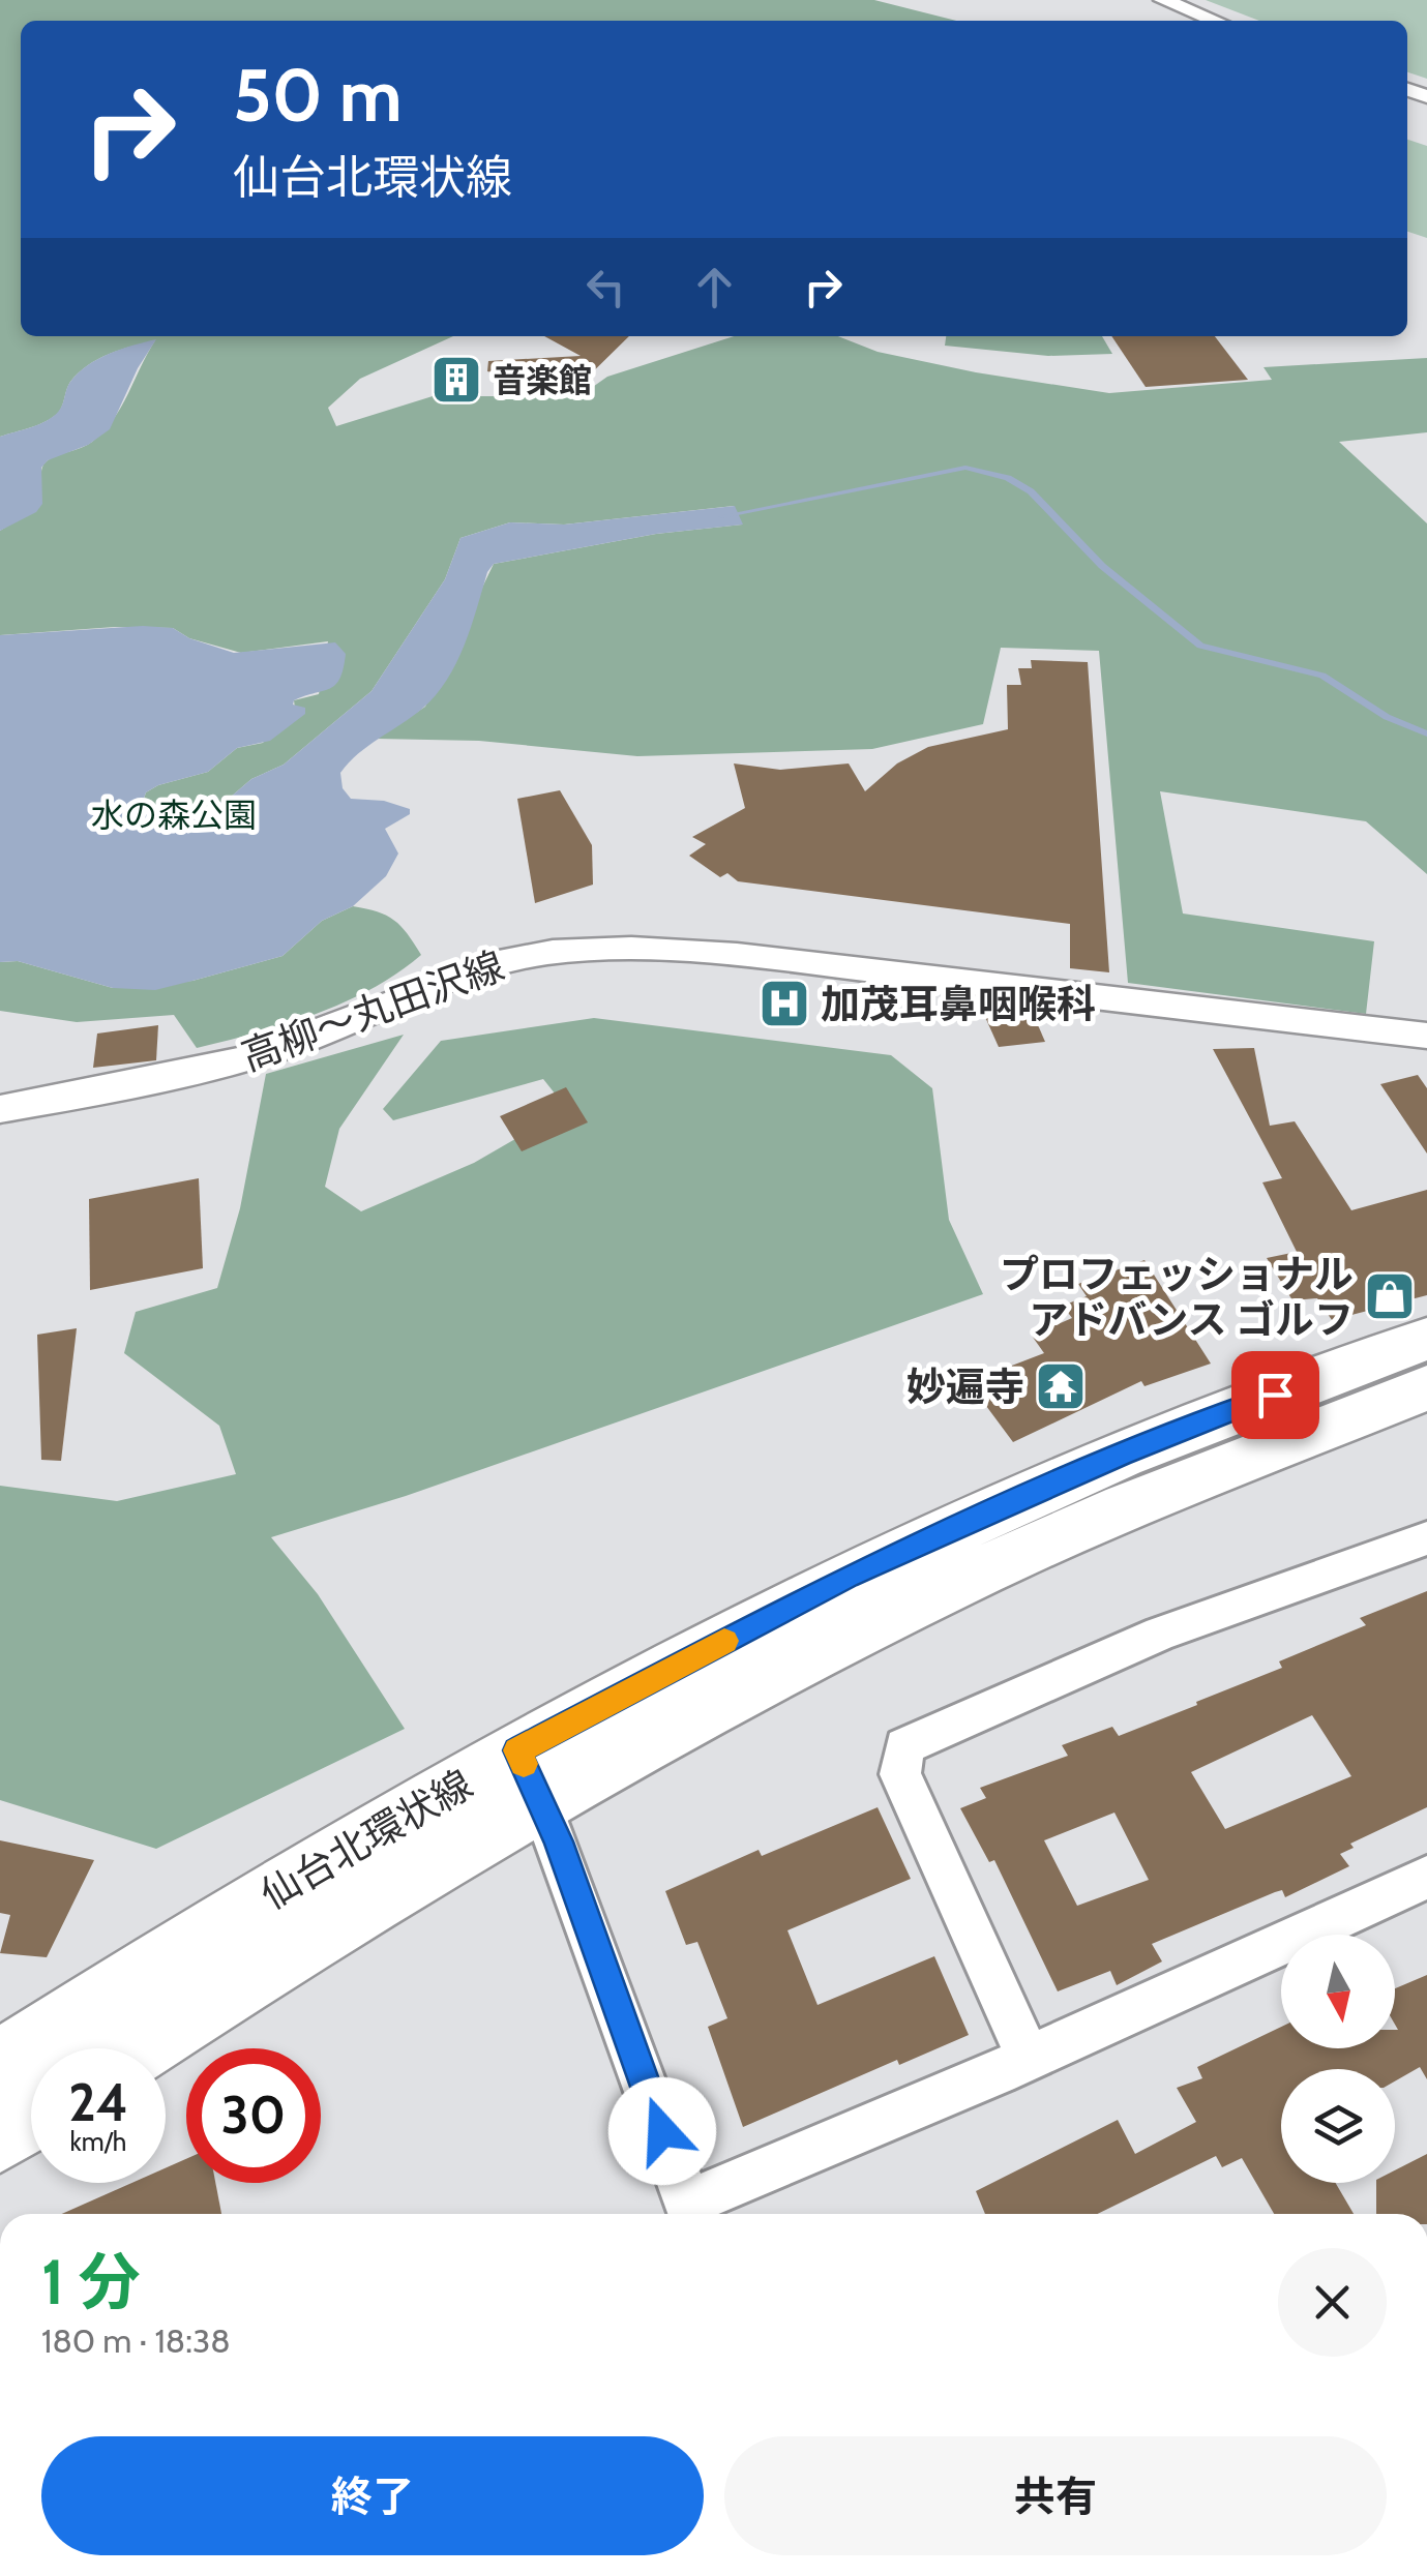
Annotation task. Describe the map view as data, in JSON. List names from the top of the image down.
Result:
{
  "streets": {
    "main road": ["仙台北環状線"],
    "street": ["高柳～丸田沢線"]
  },
  "parks": ["水の森公園"],
  "places": {
    "building": ["音楽館"],
    "hospital": ["加茂耳鼻咽喉科"],
    "shop": ["プロフェッショナル アドバンス ゴルフ"],
    "temple": ["妙遍寺"]
  },
  "north": "bottom",
  "page": {
    "turn": ["50 m", "仙台北環状線"],
    "speed": "24 km/h",
    "limit": "30",
    "heading": ["1 分", "180 m · 18:38"],
    "buttons": ["終了", "共有"]
  }
}
